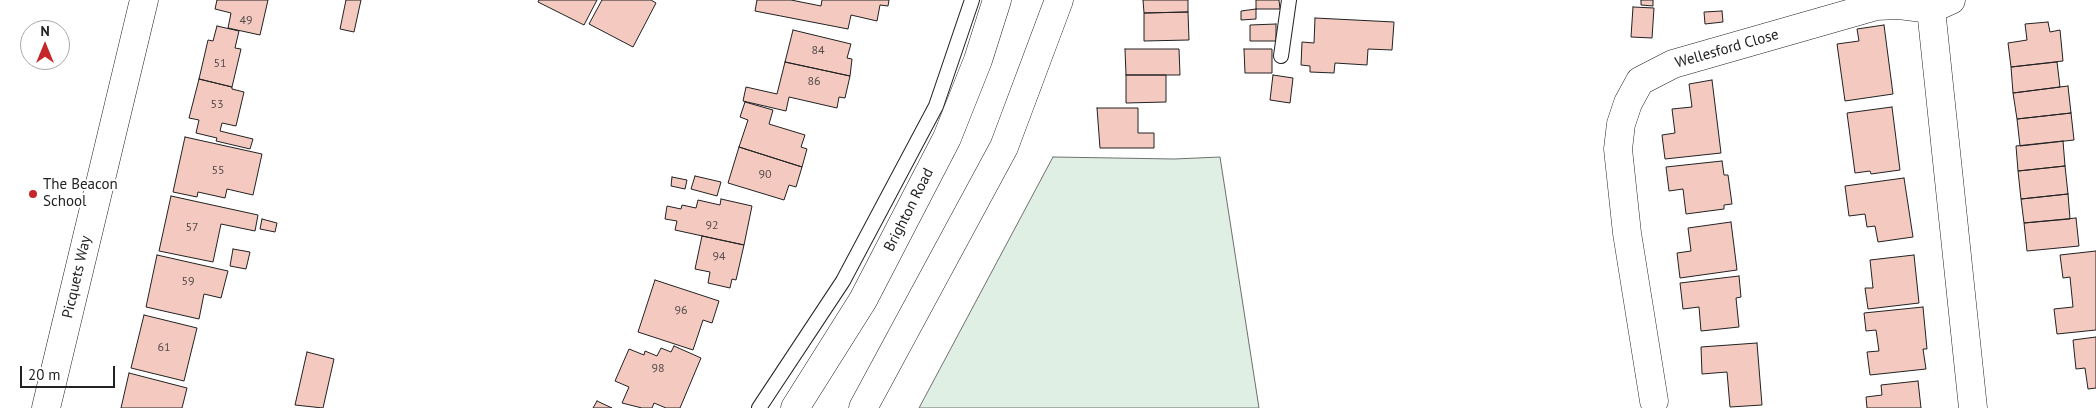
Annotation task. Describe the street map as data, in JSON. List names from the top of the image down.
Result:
{
  "streets": {
    "main road": ["Wellesford Close", "Brighton Road", "Picquets Way"]
  },
  "places": ["The Beacon School"],
  "house_numbers": [
    "49",
    "84",
    "51",
    "86",
    "53",
    "55",
    "90",
    "92",
    "57",
    "94",
    "59",
    "96",
    "61",
    "98"
  ],
  "scale_bar": "20 m",
  "north": "top"
}
